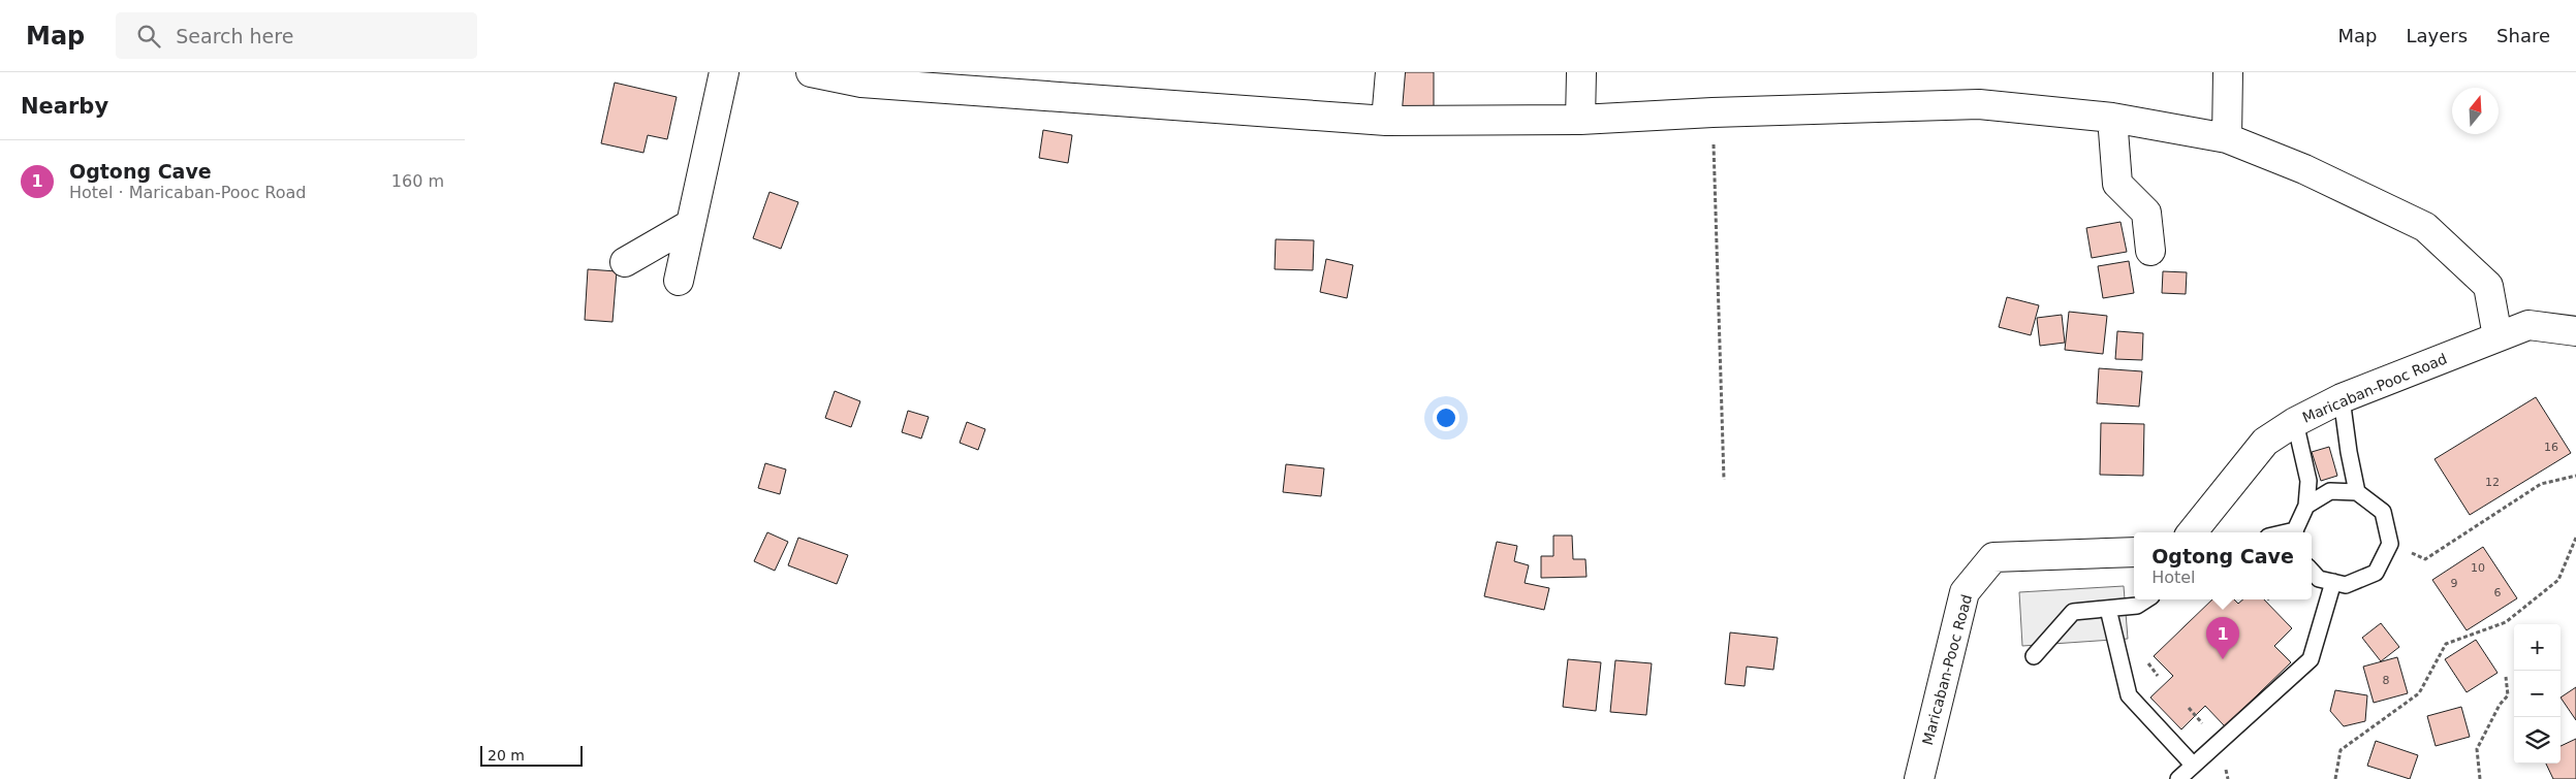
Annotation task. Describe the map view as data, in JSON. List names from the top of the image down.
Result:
{
  "streets": {
    "street": ["Maricaban-Pooc Road"]
  },
  "house_numbers": [
    "16",
    "12",
    "10",
    "9",
    "6",
    "8"
  ],
  "scale_bar": "20 m",
  "north": "top",
  "page": {
    "header": "Map",
    "search": "Search here",
    "nav": ["Map", "Layers", "Share"],
    "heading": "Nearby",
    "list": [
      {
        "mark": "1",
        "name": "Ogtong Cave",
        "note": "Hotel · Maricaban-Pooc Road",
        "value": "160 m"
      }
    ],
    "popup": ["Ogtong Cave", "Hotel"],
    "pins": "1",
    "map_buttons": ["+", "−"],
    "scale": "20 m"
  }
}
